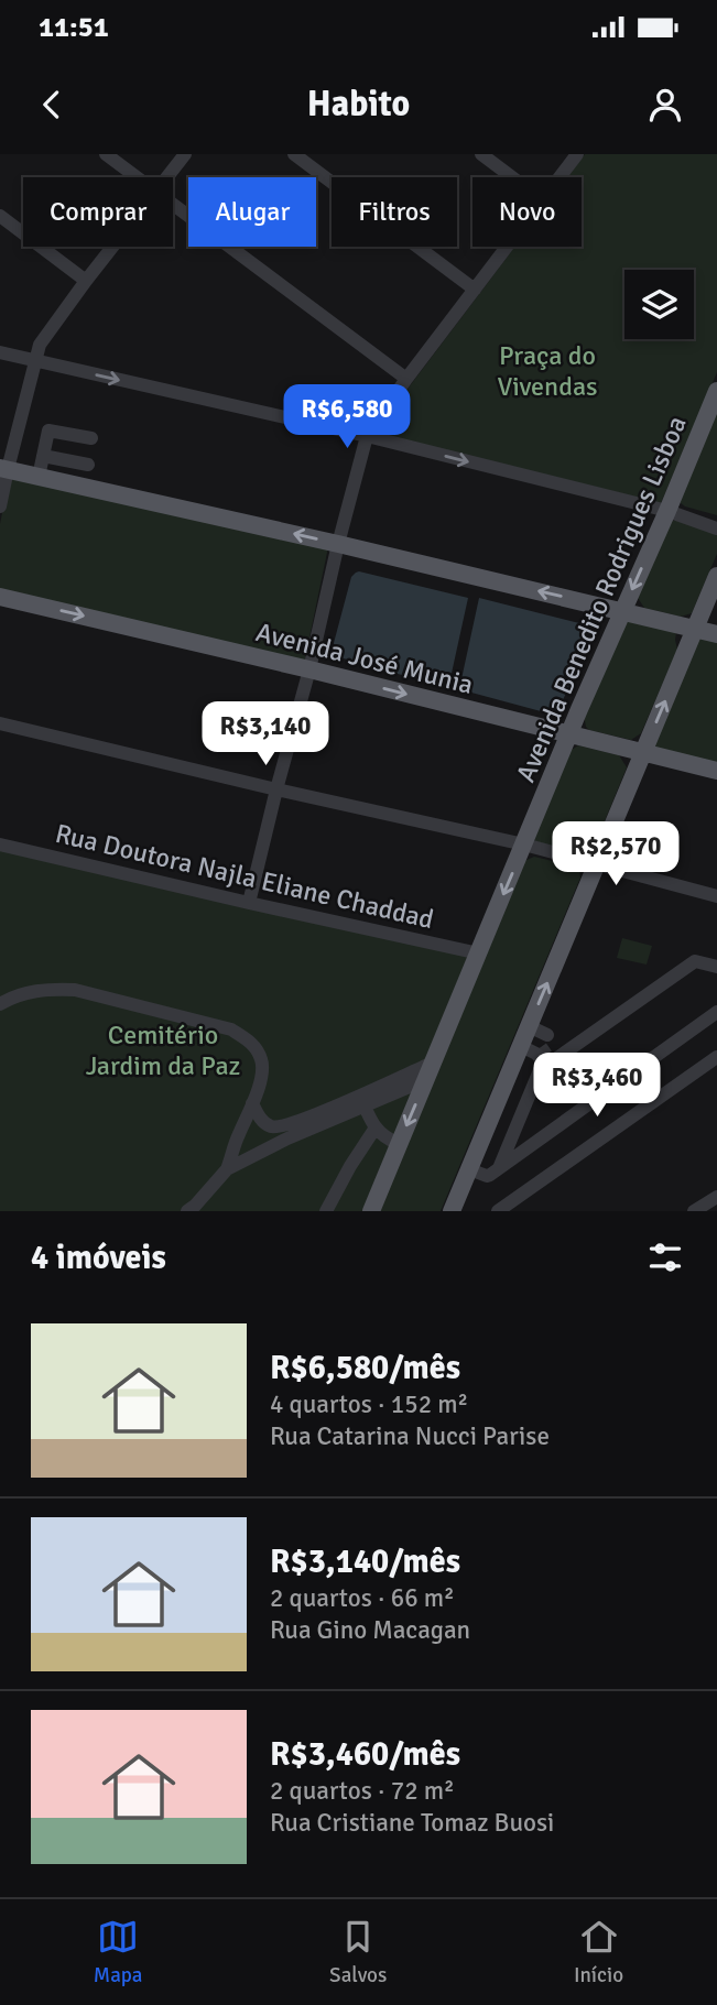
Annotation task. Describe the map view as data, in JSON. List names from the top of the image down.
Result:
{
  "streets": {
    "main road": ["Avenida Benedito Rodrigues Lisboa", "Avenida José Munia"],
    "street": ["Rua Doutora Najla Eliane Chaddad"]
  },
  "crossings": [
    ["Avenida Benedito Rodrigues Lisboa", "Avenida José Munia"],
    ["Avenida Benedito Rodrigues Lisboa", "Rua Doutora Najla Eliane Chaddad"]
  ],
  "parks": ["Praça do Vivendas", "Cemitério Jardim da Paz"],
  "page": {
    "status": "11:51",
    "header": "Habito",
    "chip": [
      "Comprar",
      "Alugar",
      "Filtros",
      "Novo"
    ],
    "price": [
      "R$6,580",
      "R$3,140",
      "R$2,570",
      "R$3,460"
    ],
    "heading": "4 imóveis",
    "list": [
      {
        "name": "R$6,580/mês",
        "note": "4 quartos · 152 m² · Rua Catarina Nucci Parise"
      },
      {
        "name": "R$3,140/mês",
        "note": "2 quartos · 66 m² · Rua Gino Macagan"
      },
      {
        "name": "R$3,460/mês",
        "note": "2 quartos · 72 m² · Rua Cristiane Tomaz Buosi"
      }
    ],
    "tabs": ["Mapa", "Salvos", "Início"]
  }
}
